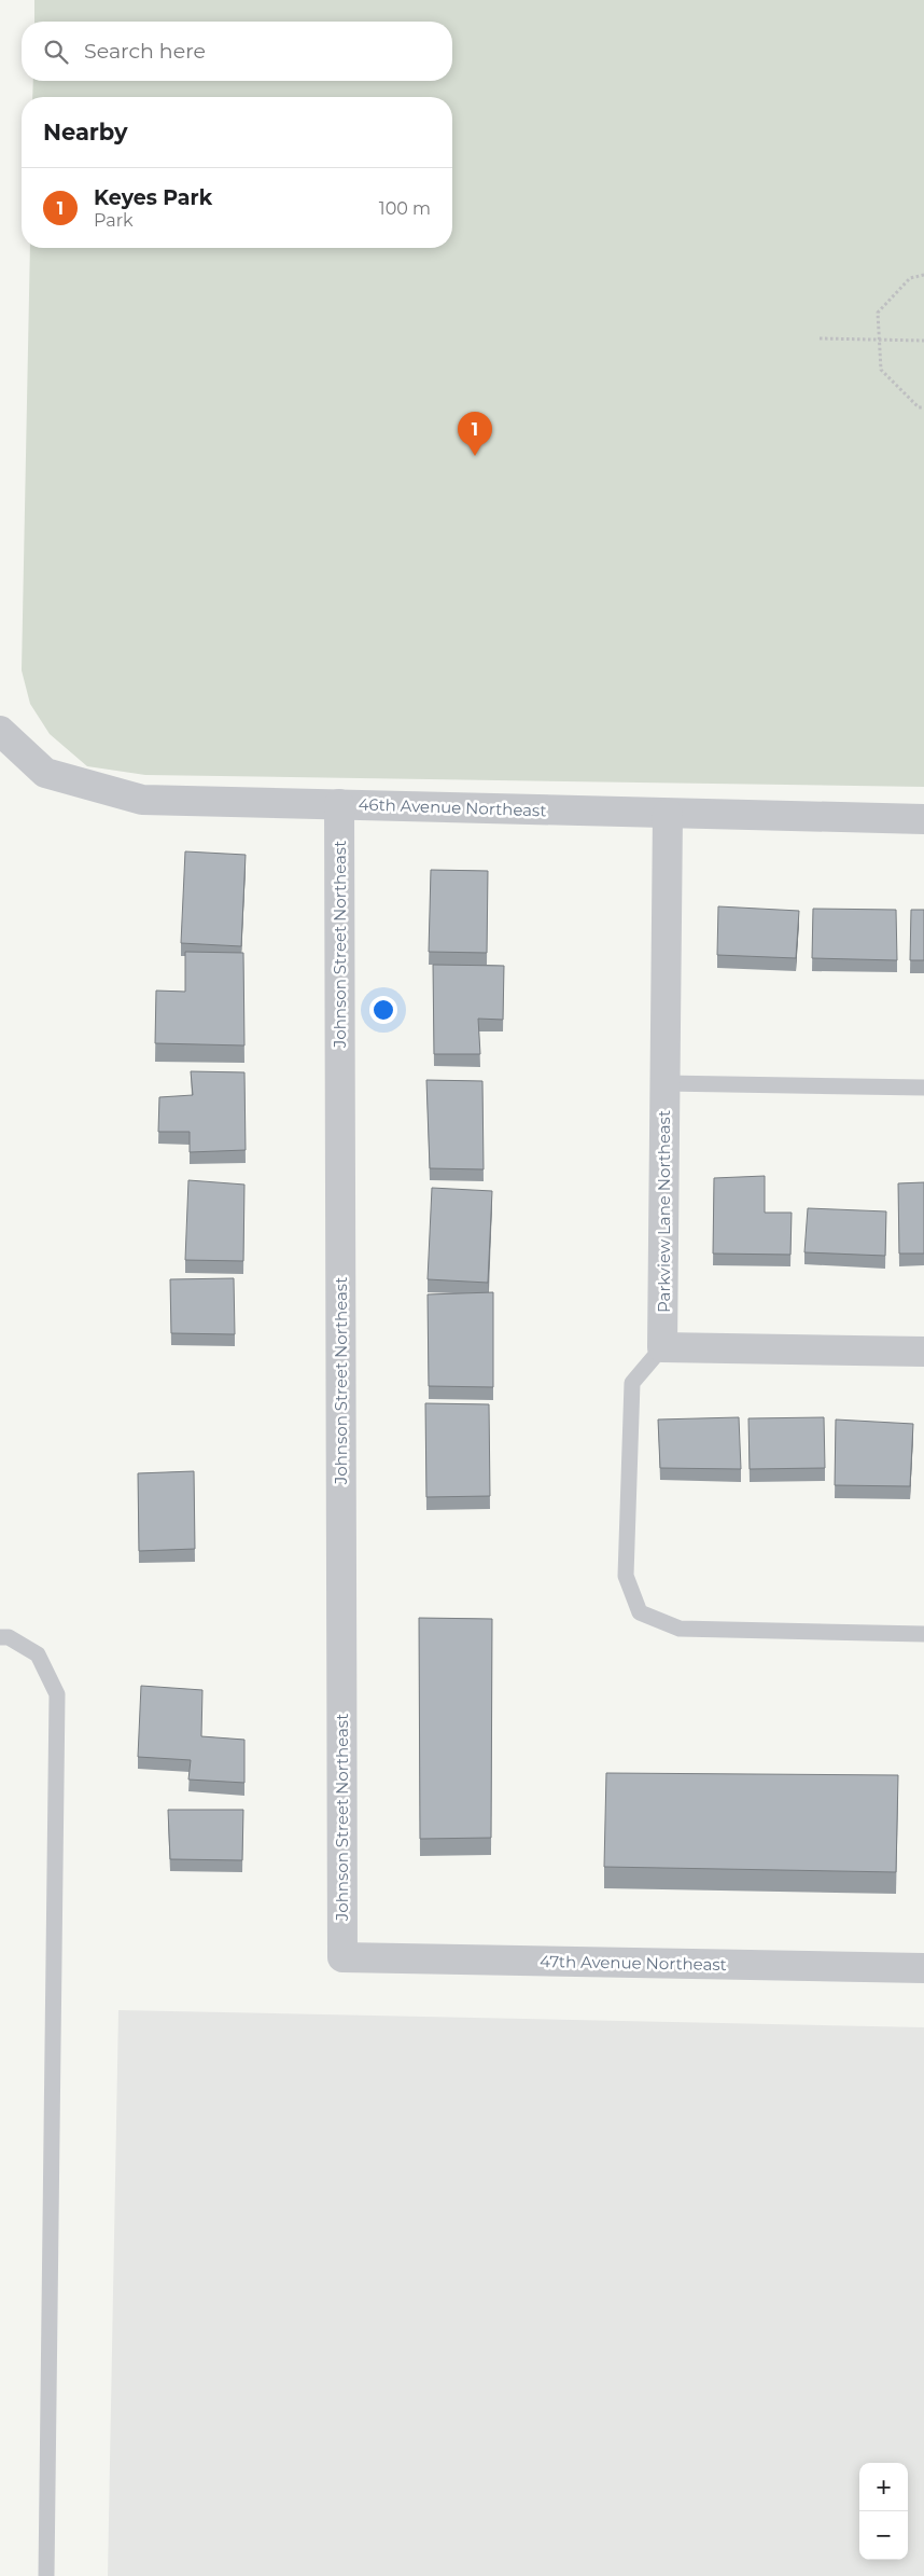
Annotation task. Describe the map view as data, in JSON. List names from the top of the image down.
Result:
{
  "streets": {
    "street": [
      "46th Avenue Northeast",
      "Johnson Street Northeast",
      "Parkview Lane Northeast",
      "47th Avenue Northeast"
    ]
  },
  "crossings": [
    ["46th Avenue Northeast", "Johnson Street Northeast"],
    ["46th Avenue Northeast", "Parkview Lane Northeast"],
    ["Johnson Street Northeast", "47th Avenue Northeast"]
  ],
  "page": {
    "search": "Search here",
    "heading": "Nearby",
    "list": [
      {
        "mark": "1",
        "name": "Keyes Park",
        "note": "Park",
        "value": "100 m"
      }
    ],
    "pins": "1",
    "map_buttons": ["+", "−"]
  }
}
